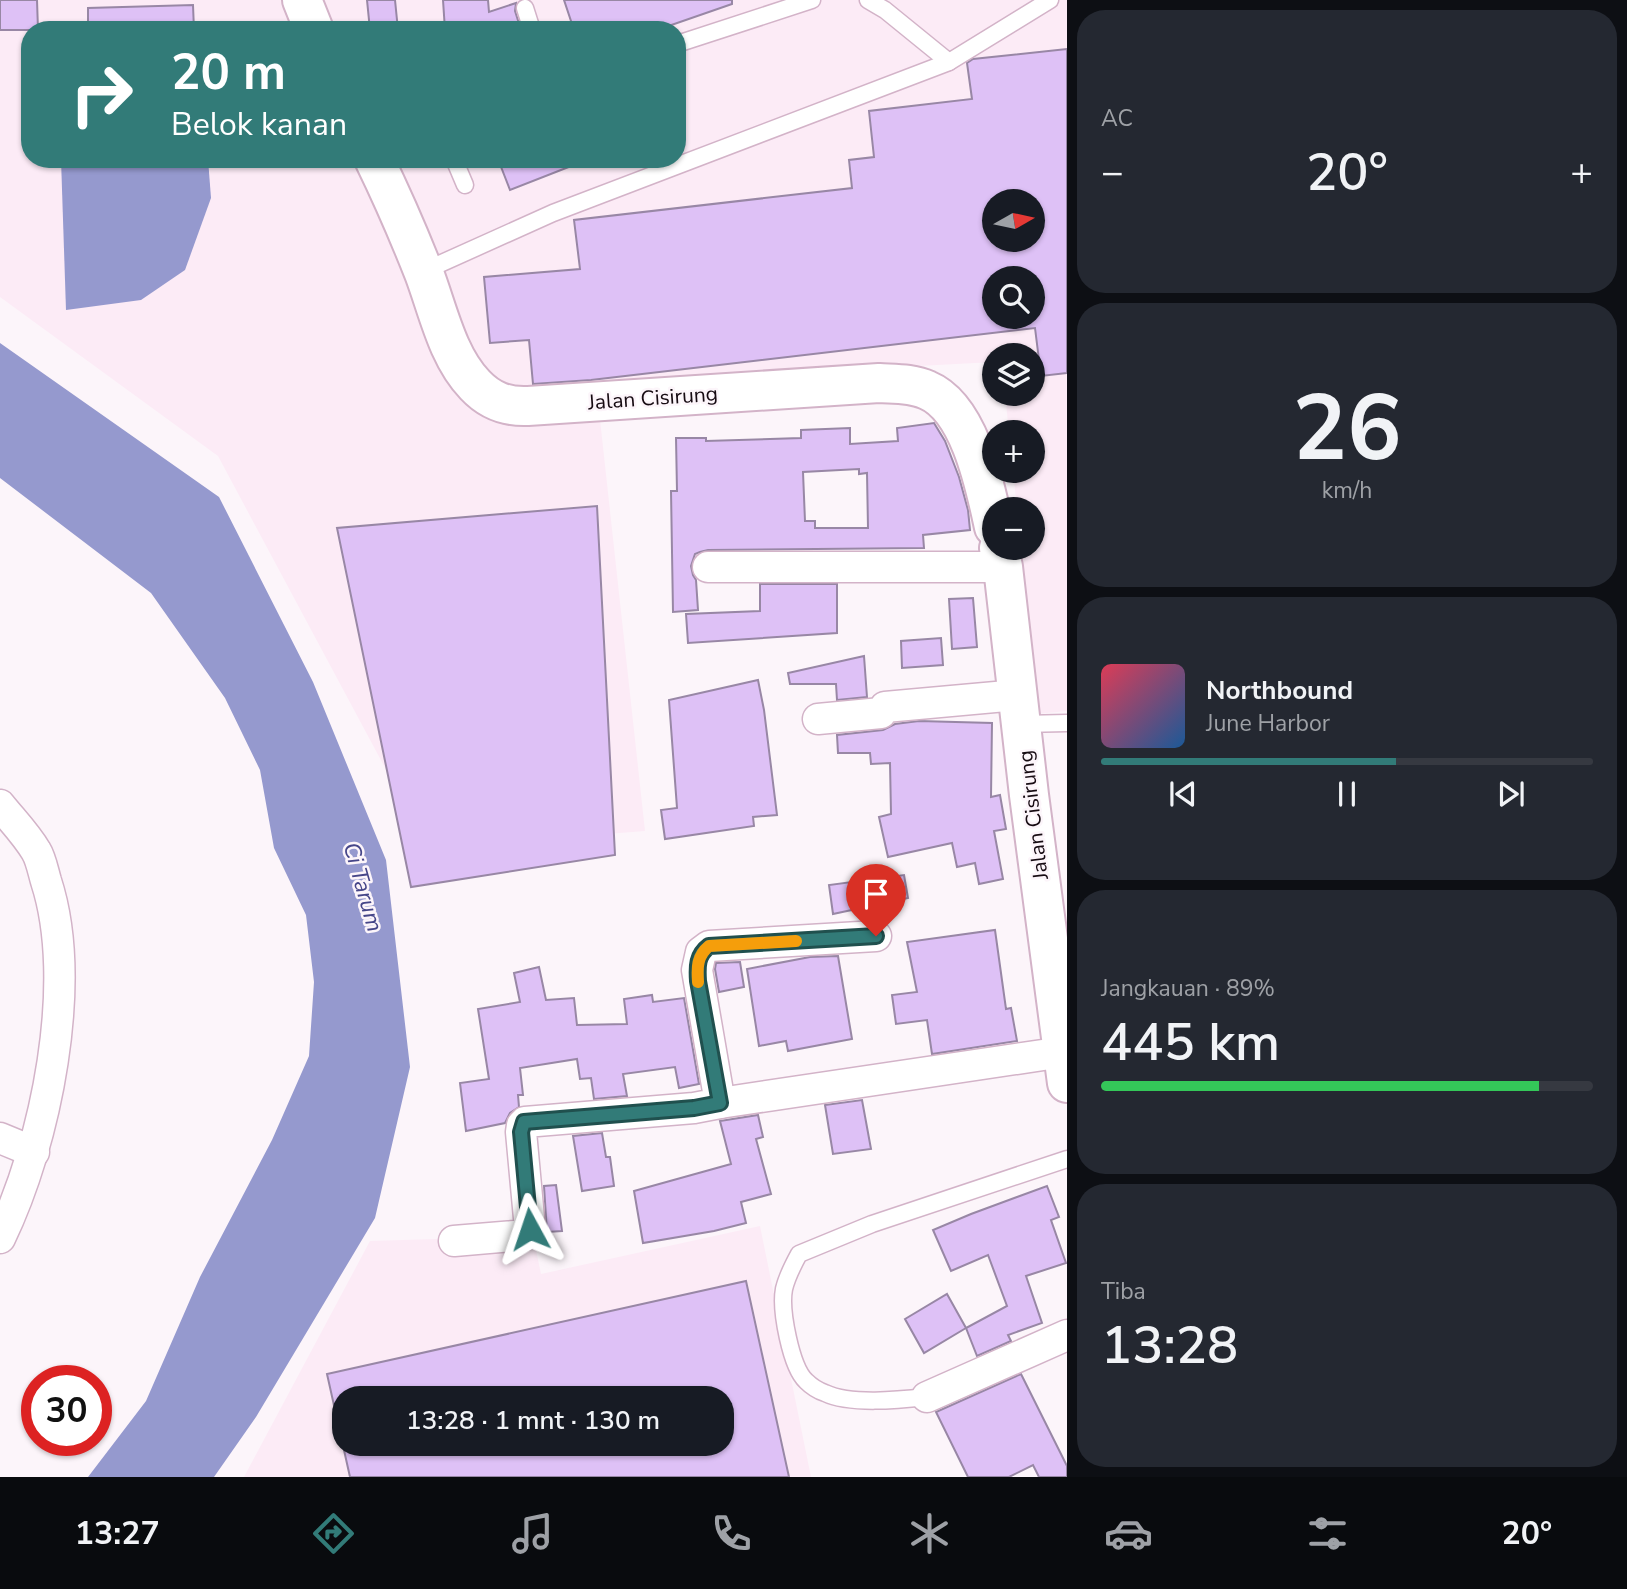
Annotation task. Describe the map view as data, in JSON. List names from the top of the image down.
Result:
{
  "streets": {
    "main road": ["Jalan Cisirung"]
  },
  "water": ["Ci Tarum"],
  "north": "right",
  "page": {
    "tile": [
      "AC",
      ["26", "km/h"],
      ["Jangkauan · 89%", "445 km"],
      ["Tiba", "13:28"]
    ],
    "turn": ["20 m", "Belok kanan"],
    "heat": ["−", "20°", "+"],
    "map_buttons": ["+", "−"],
    "song": ["Northbound", "June Harbor"],
    "limit": "30",
    "trip": "13:28 · 1 mnt · 130 m",
    "tabs": ["13:27", "20°"]
  }
}
